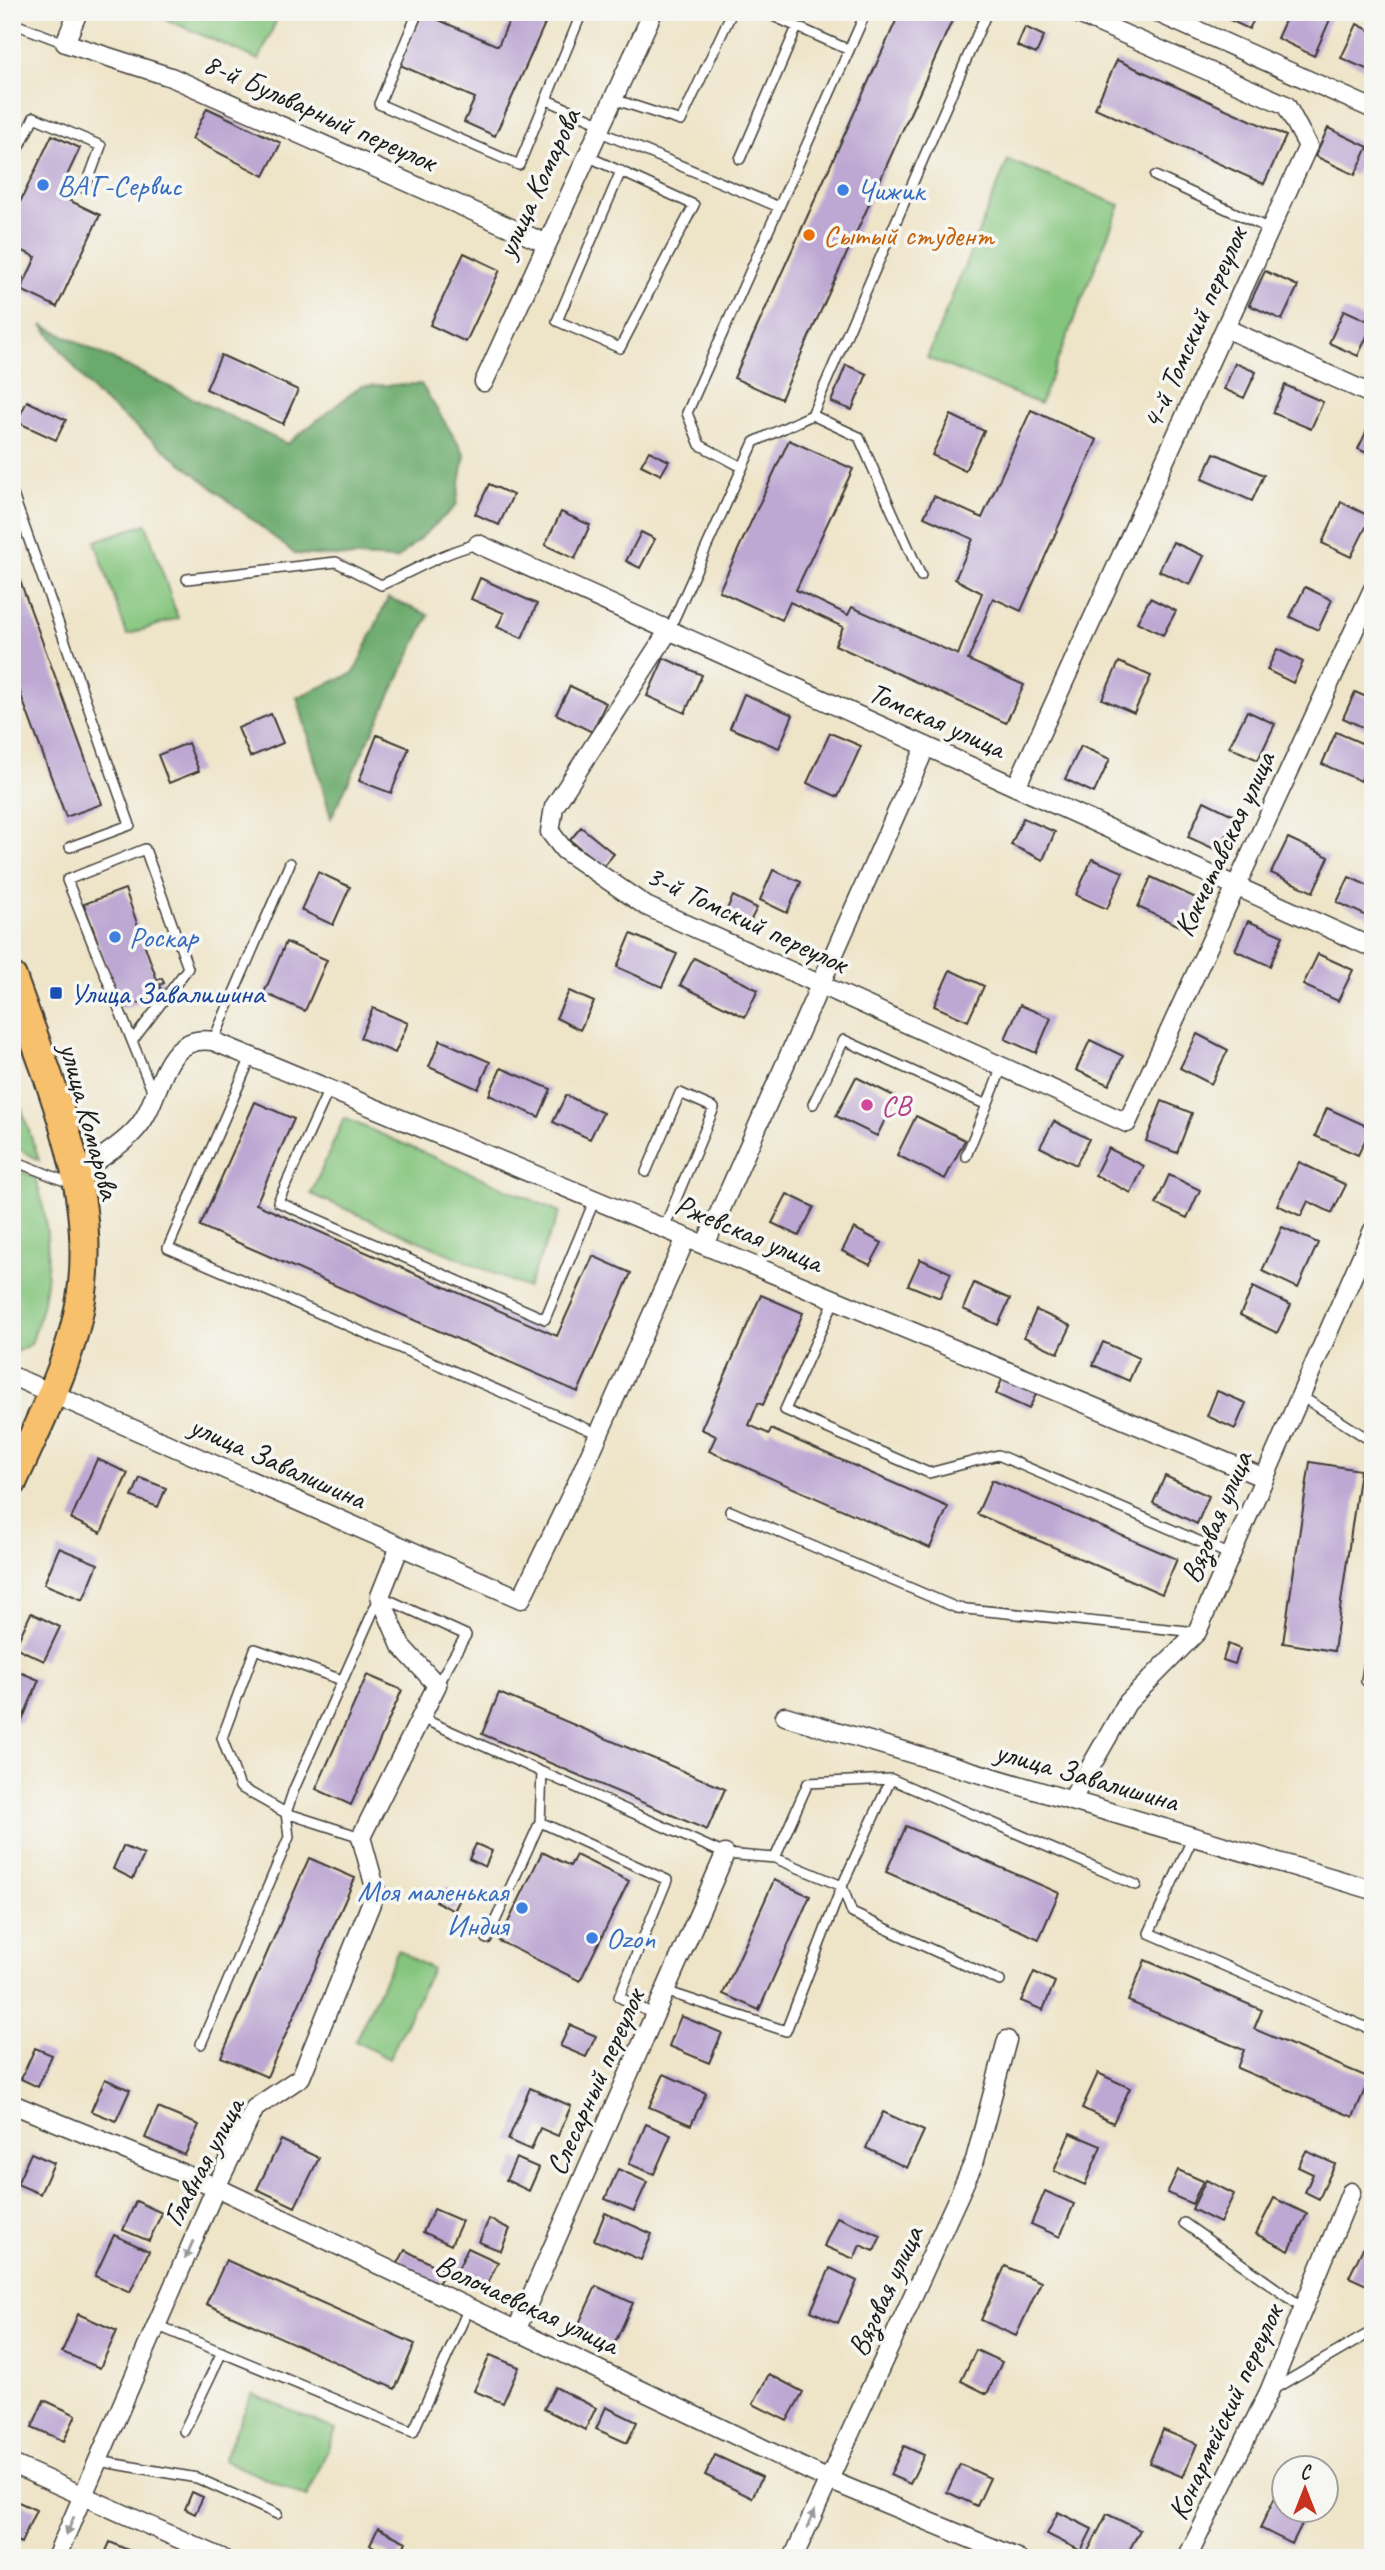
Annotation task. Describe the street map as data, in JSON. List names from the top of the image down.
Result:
{
  "streets": {
    "main road": ["улица Комарова"],
    "street": [
      "8-й Бульварный переулок",
      "4-й Томский переулок",
      "Томская улица",
      "Кокчетавская улица",
      "3-й Томский переулок",
      "Ржевская улица",
      "улица Завалишина",
      "Вязовая улица",
      "Слесарный переулок",
      "Главная улица",
      "Волочаевская улица",
      "Конармейский переулок"
    ]
  },
  "crossings": [
    ["8-й Бульварный переулок", "улица Комарова"],
    ["улица Комарова", "улица Завалишина"],
    ["4-й Томский переулок", "Томская улица"],
    ["Томская улица", "Кокчетавская улица"],
    ["Томская улица", "3-й Томский переулок"],
    ["Кокчетавская улица", "3-й Томский переулок"],
    ["Ржевская улица", "Вязовая улица"],
    ["улица Завалишина", "Вязовая улица"],
    ["Вязовая улица", "Волочаевская улица"],
    ["Слесарный переулок", "Волочаевская улица"],
    ["Главная улица", "Волочаевская улица"]
  ],
  "places": {
    "other": [
      "ВАГ-Сервис",
      "Чижик",
      "Сытый студент",
      "Роскар",
      "СВ",
      "Моя маленькая Индия",
      "Ozon"
    ],
    "transit": ["Улица Завалишина"]
  },
  "north": "top"
}
